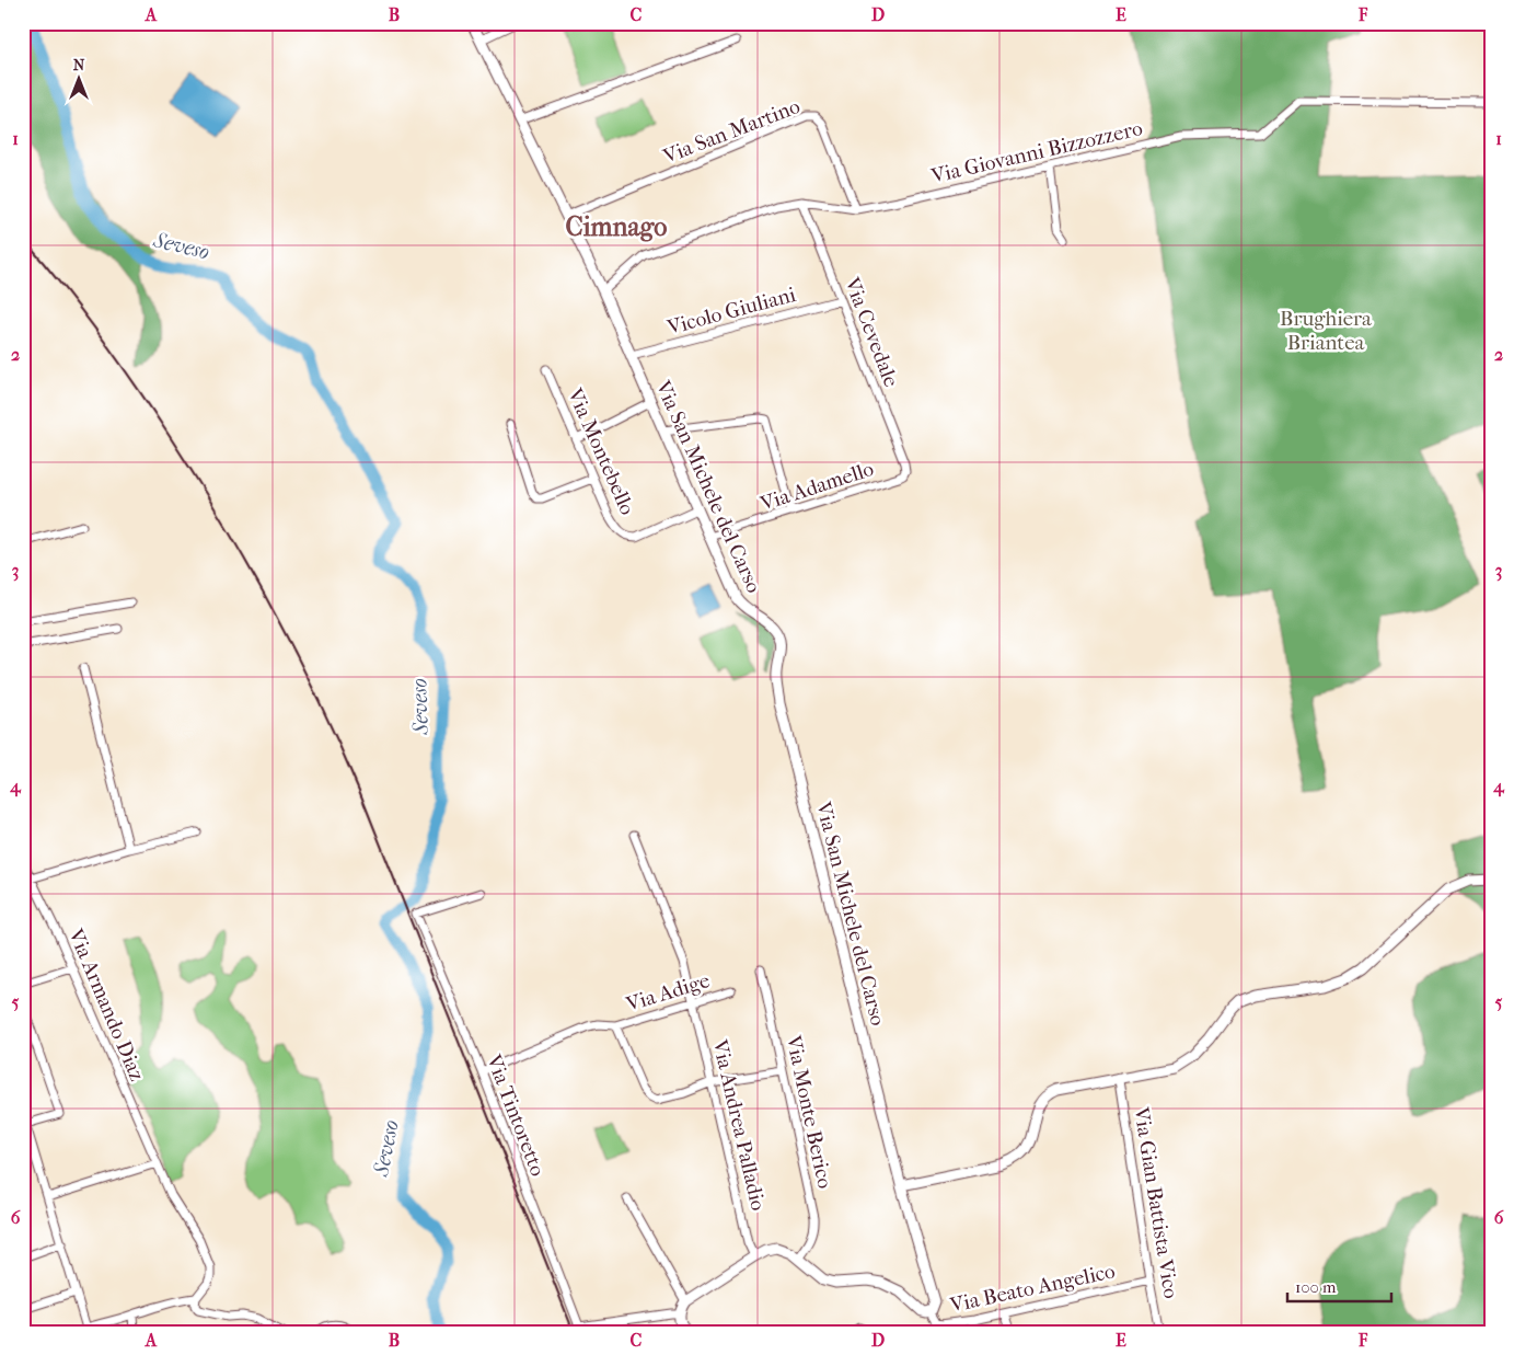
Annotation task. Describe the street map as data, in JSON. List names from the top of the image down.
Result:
{
  "streets": {
    "street": [
      "Via San Martino",
      "Via Giovanni Bizzozzero",
      "Vicolo Giuliani",
      "Via Cevedale",
      "Via Montebello",
      "Via Adamello",
      "Via San Michele del Carso",
      "Via Adige",
      "Via Armando Diaz",
      "Via Monte Berico",
      "Via Tintoretto",
      "Via Andrea Palladio",
      "Via Gian Battista Vico",
      "Via Beato Angelico"
    ]
  },
  "crossings": [
    ["Via San Martino", "Via Giovanni Bizzozzero"],
    ["Via San Martino", "Via San Michele del Carso"],
    ["Via Giovanni Bizzozzero", "Via Cevedale"],
    ["Via Giovanni Bizzozzero", "Via San Michele del Carso"],
    ["Vicolo Giuliani", "Via Cevedale"],
    ["Vicolo Giuliani", "Via San Michele del Carso"],
    ["Via Cevedale", "Via Adamello"],
    ["Via Montebello", "Via San Michele del Carso"],
    ["Via Adamello", "Via San Michele del Carso"],
    ["Via San Michele del Carso", "Via Beato Angelico"],
    ["Via Adige", "Via Tintoretto"],
    ["Via Adige", "Via Andrea Palladio"],
    ["Via Gian Battista Vico", "Via Beato Angelico"]
  ],
  "districts": ["Cimnago"],
  "water": ["Seveso"],
  "parks": ["Brughiera Briantea"],
  "scale_bar": "100 m",
  "north": "top",
  "grid": {
    "columns": [
      "A",
      "B",
      "C",
      "D",
      "E",
      "F"
    ],
    "rows": [
      "1",
      "2",
      "3",
      "4",
      "5",
      "6"
    ]
  }
}
